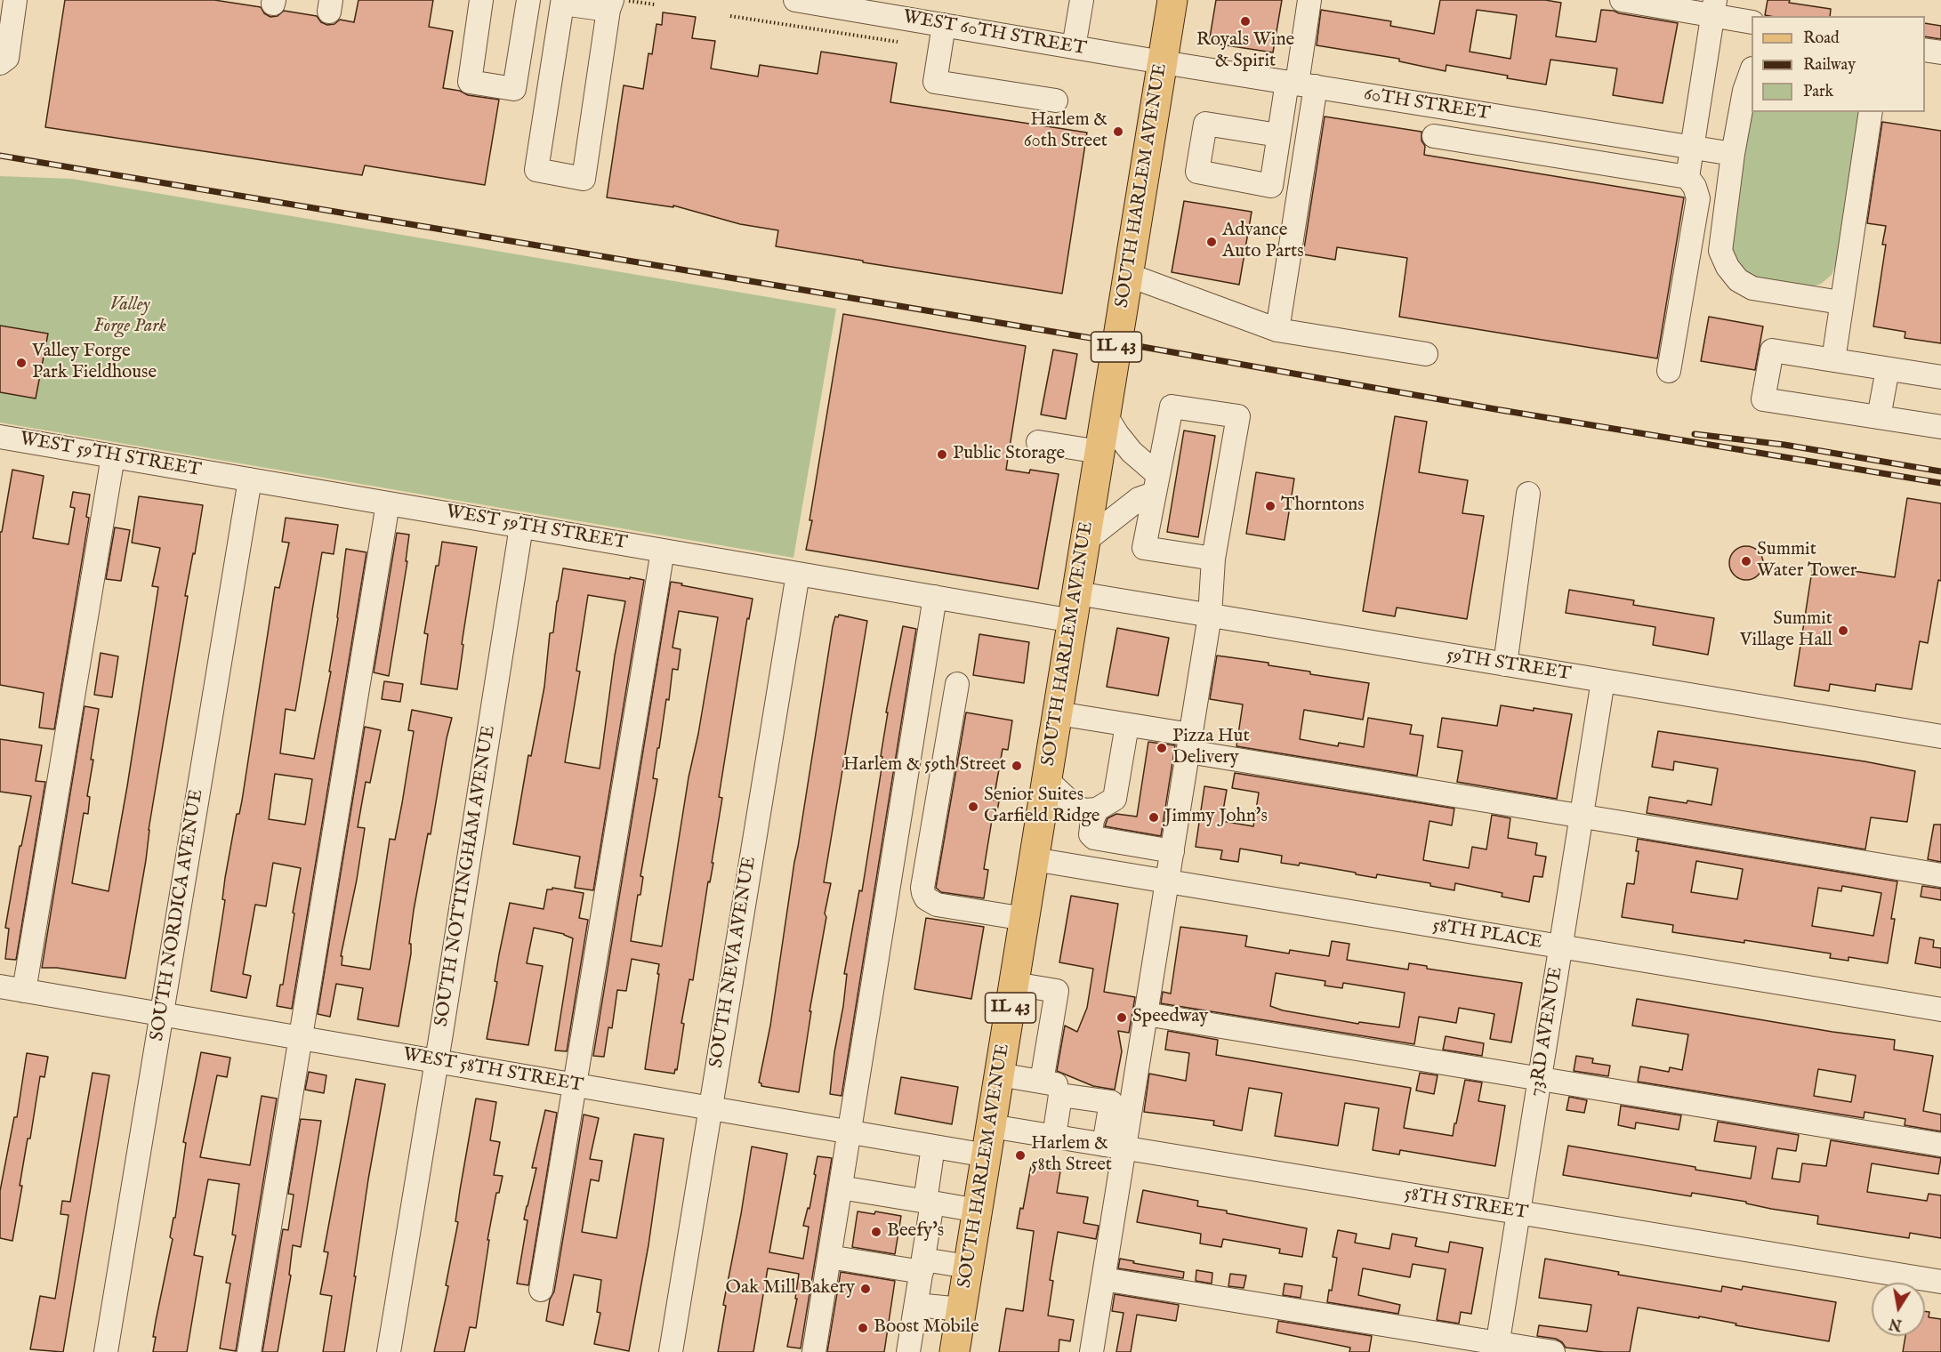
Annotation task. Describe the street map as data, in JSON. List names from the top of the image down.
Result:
{
  "streets": {
    "main road": ["SOUTH HARLEM AVENUE", "IL 43"],
    "street": [
      "WEST 60TH STREET",
      "60TH STREET",
      "WEST 59TH STREET",
      "59TH STREET",
      "SOUTH NOTTINGHAM AVENUE",
      "SOUTH NORDICA AVENUE",
      "58TH PLACE",
      "SOUTH NEVA AVENUE",
      "73RD AVENUE",
      "WEST 58TH STREET",
      "58TH STREET"
    ]
  },
  "crossings": [
    ["WEST 60TH STREET", "60TH STREET"],
    ["WEST 60TH STREET", "SOUTH HARLEM AVENUE"],
    ["60TH STREET", "SOUTH HARLEM AVENUE"],
    ["SOUTH HARLEM AVENUE", "WEST 59TH STREET"],
    ["SOUTH HARLEM AVENUE", "59TH STREET"],
    ["SOUTH HARLEM AVENUE", "58TH PLACE"],
    ["SOUTH HARLEM AVENUE", "WEST 58TH STREET"],
    ["SOUTH HARLEM AVENUE", "58TH STREET"],
    ["WEST 59TH STREET", "59TH STREET"],
    ["WEST 59TH STREET", "SOUTH NOTTINGHAM AVENUE"],
    ["WEST 59TH STREET", "SOUTH NORDICA AVENUE"],
    ["WEST 59TH STREET", "SOUTH NEVA AVENUE"],
    ["59TH STREET", "73RD AVENUE"],
    ["SOUTH NOTTINGHAM AVENUE", "WEST 58TH STREET"],
    ["SOUTH NORDICA AVENUE", "WEST 58TH STREET"],
    ["58TH PLACE", "73RD AVENUE"],
    ["SOUTH NEVA AVENUE", "WEST 58TH STREET"],
    ["73RD AVENUE", "58TH STREET"]
  ],
  "parks": ["Valley Forge Park"],
  "places": [
    "Royals Wine & Spirit",
    "Harlem & 60th Street",
    "Advance Auto Parts",
    "Valley Forge Park Fieldhouse",
    "Public Storage",
    "Thorntons",
    "Summit Water Tower",
    "Summit Village Hall",
    "Pizza Hut Delivery",
    "Harlem & 59th Street",
    "Senior Suites Garfield Ridge",
    "Jimmy John's",
    "Speedway",
    "Harlem & 58th Street",
    "Beefy's",
    "Oak Mill Bakery",
    "Boost Mobile"
  ],
  "legend": ["Road", "Railway", "Park"],
  "north": "bottom"
}
